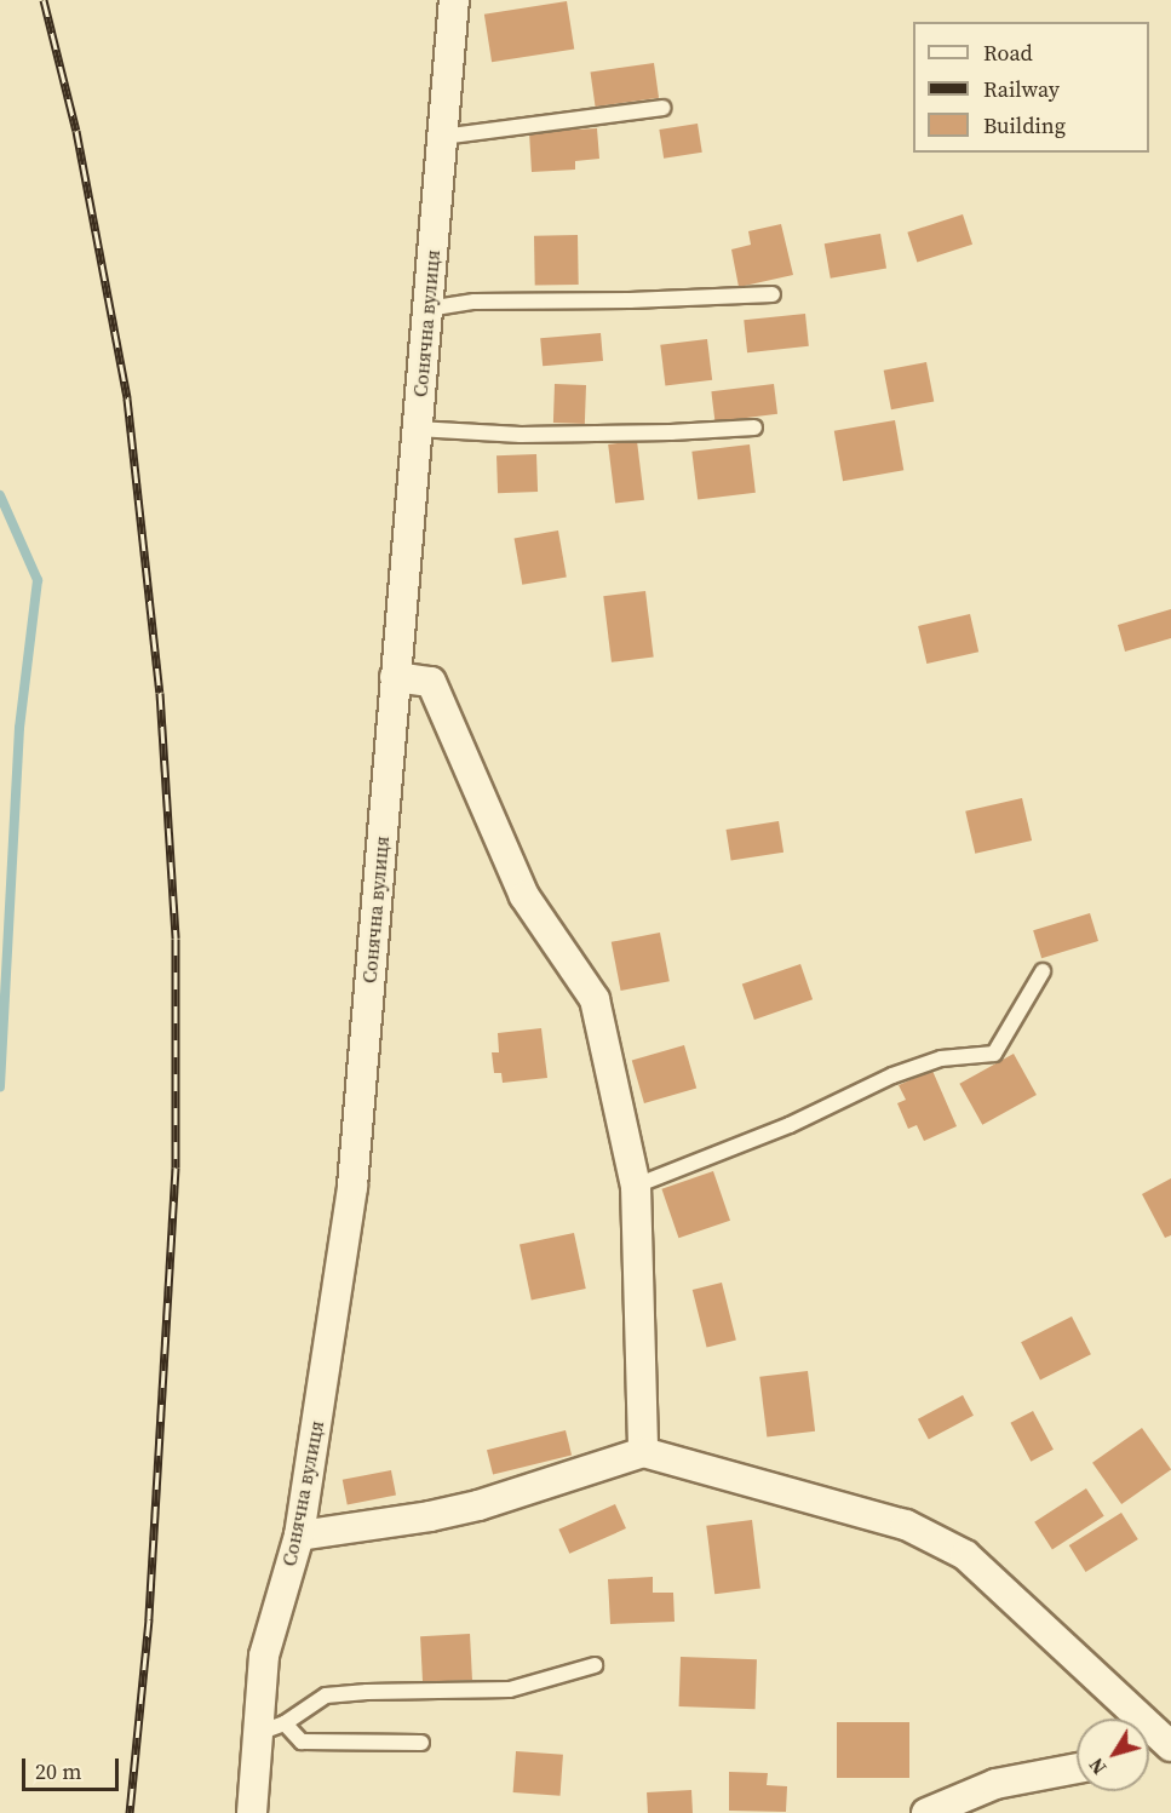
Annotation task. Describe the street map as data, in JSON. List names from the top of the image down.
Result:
{
  "streets": {
    "street": ["Сонячна вулиця"]
  },
  "legend": ["Road", "Railway", "Building"],
  "scale_bar": "20 m",
  "north": "bottom left"
}
